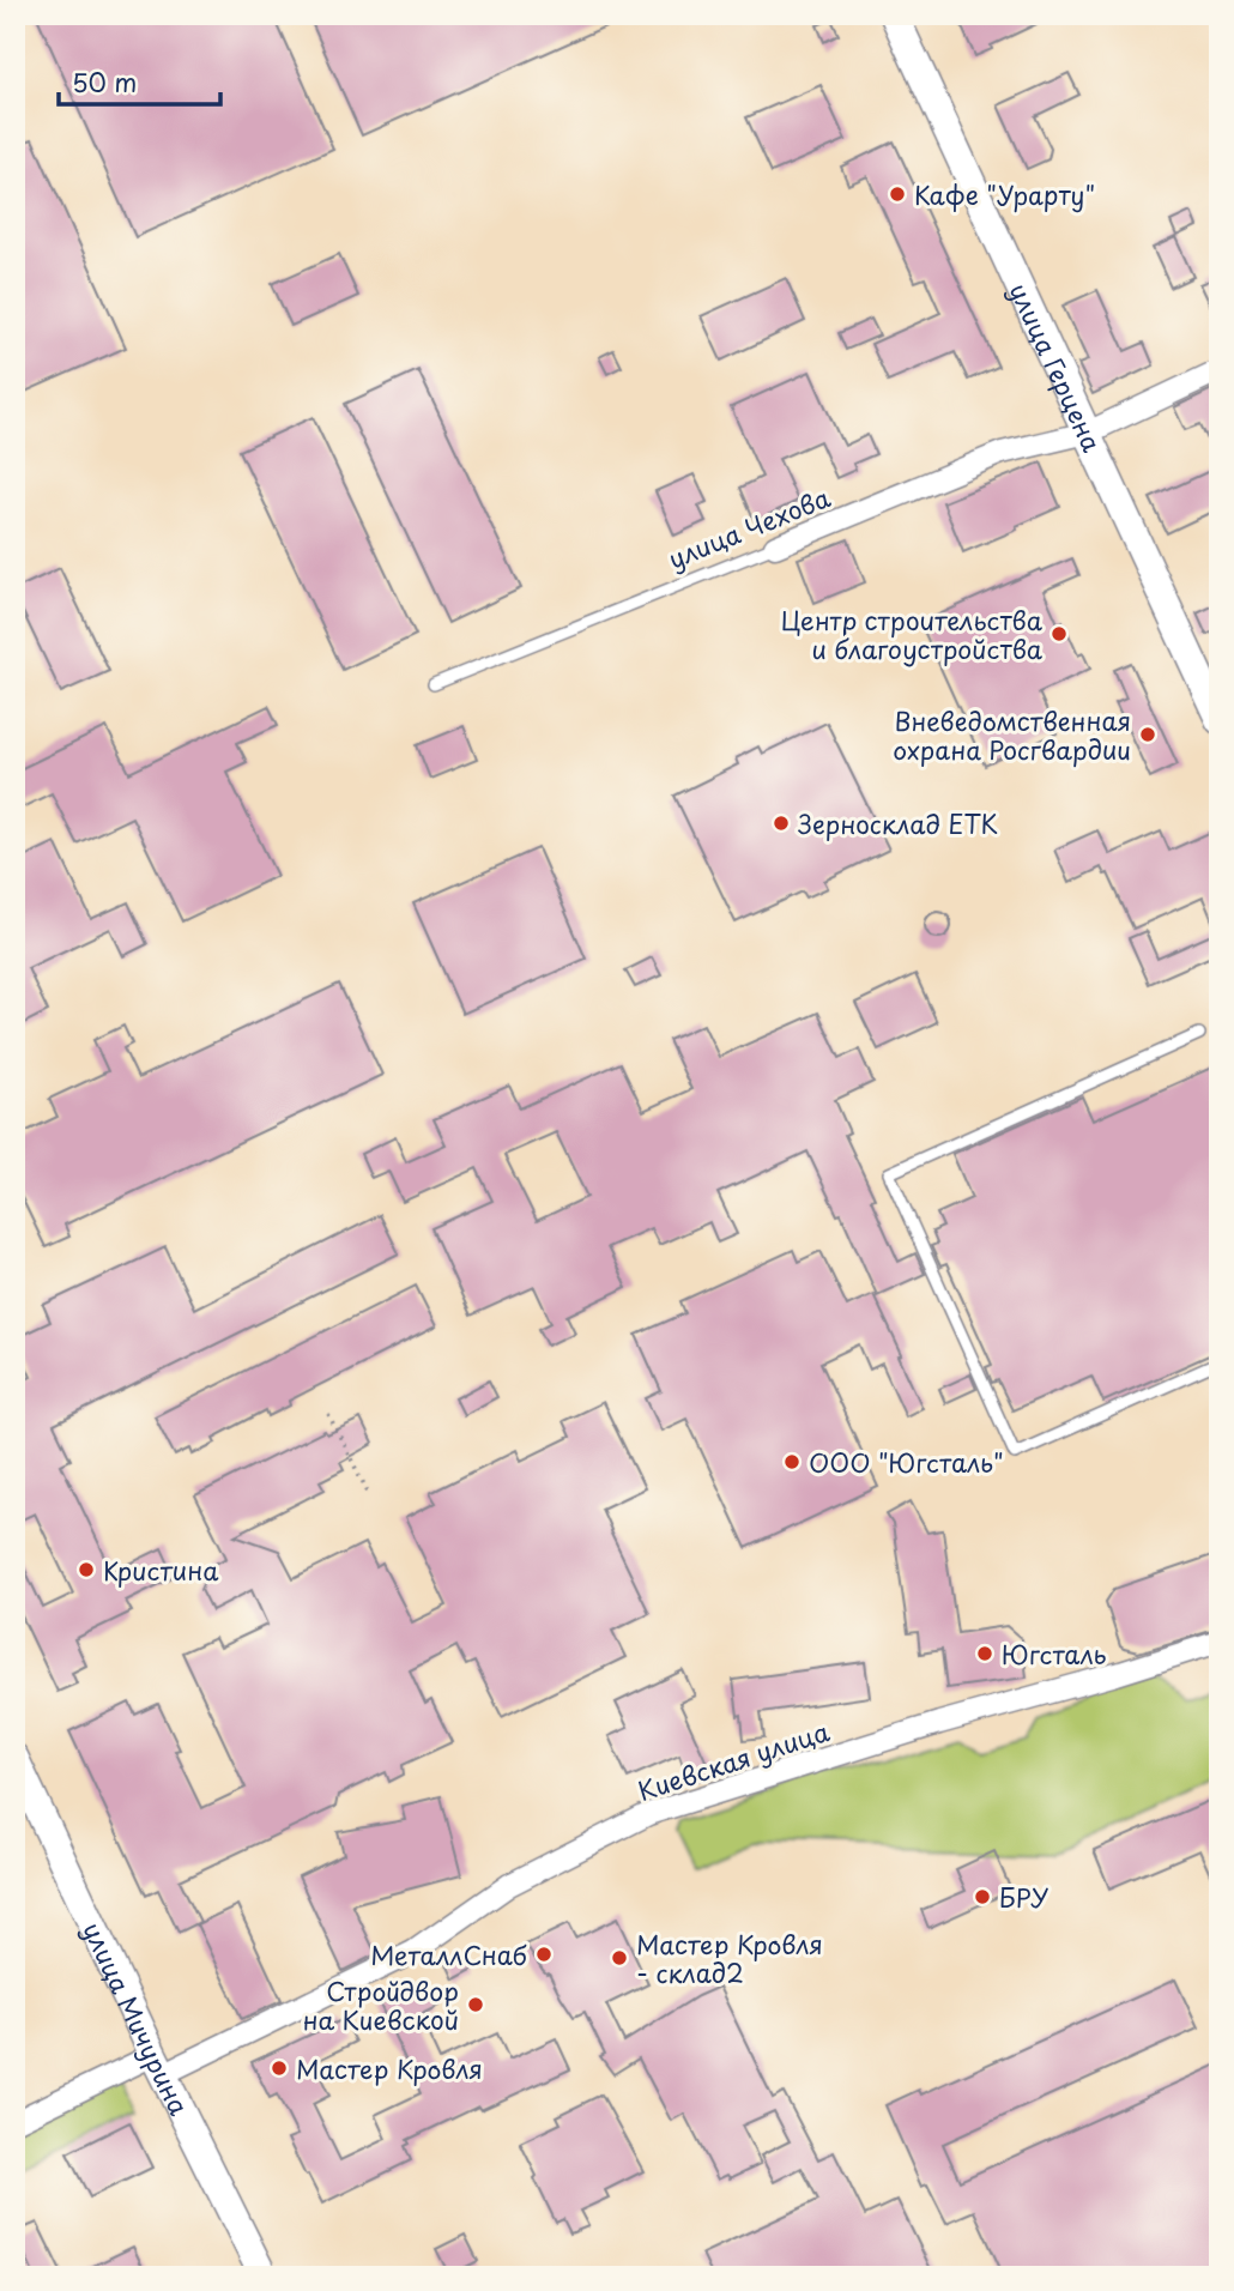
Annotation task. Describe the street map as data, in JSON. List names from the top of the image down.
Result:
{
  "streets": {
    "street": [
      "улица Герцена",
      "улица Чехова",
      "Киевская улица",
      "улица Мичурина"
    ]
  },
  "crossings": [
    ["улица Герцена", "улица Чехова"],
    ["Киевская улица", "улица Мичурина"]
  ],
  "places": [
    "Кафе \"Урарту\"",
    "Центр строительства и благоустройства",
    "Вневедомственная охрана Росгвардии",
    "Зерносклад ЕТК",
    "ООО \"Югсталь\"",
    "Кристина",
    "Югсталь",
    "БРУ",
    "МеталлСнаб",
    "Мастер Кровля - склад2",
    "Стройдвор на Киевской",
    "Мастер Кровля"
  ],
  "scale_bar": "50 m"
}
